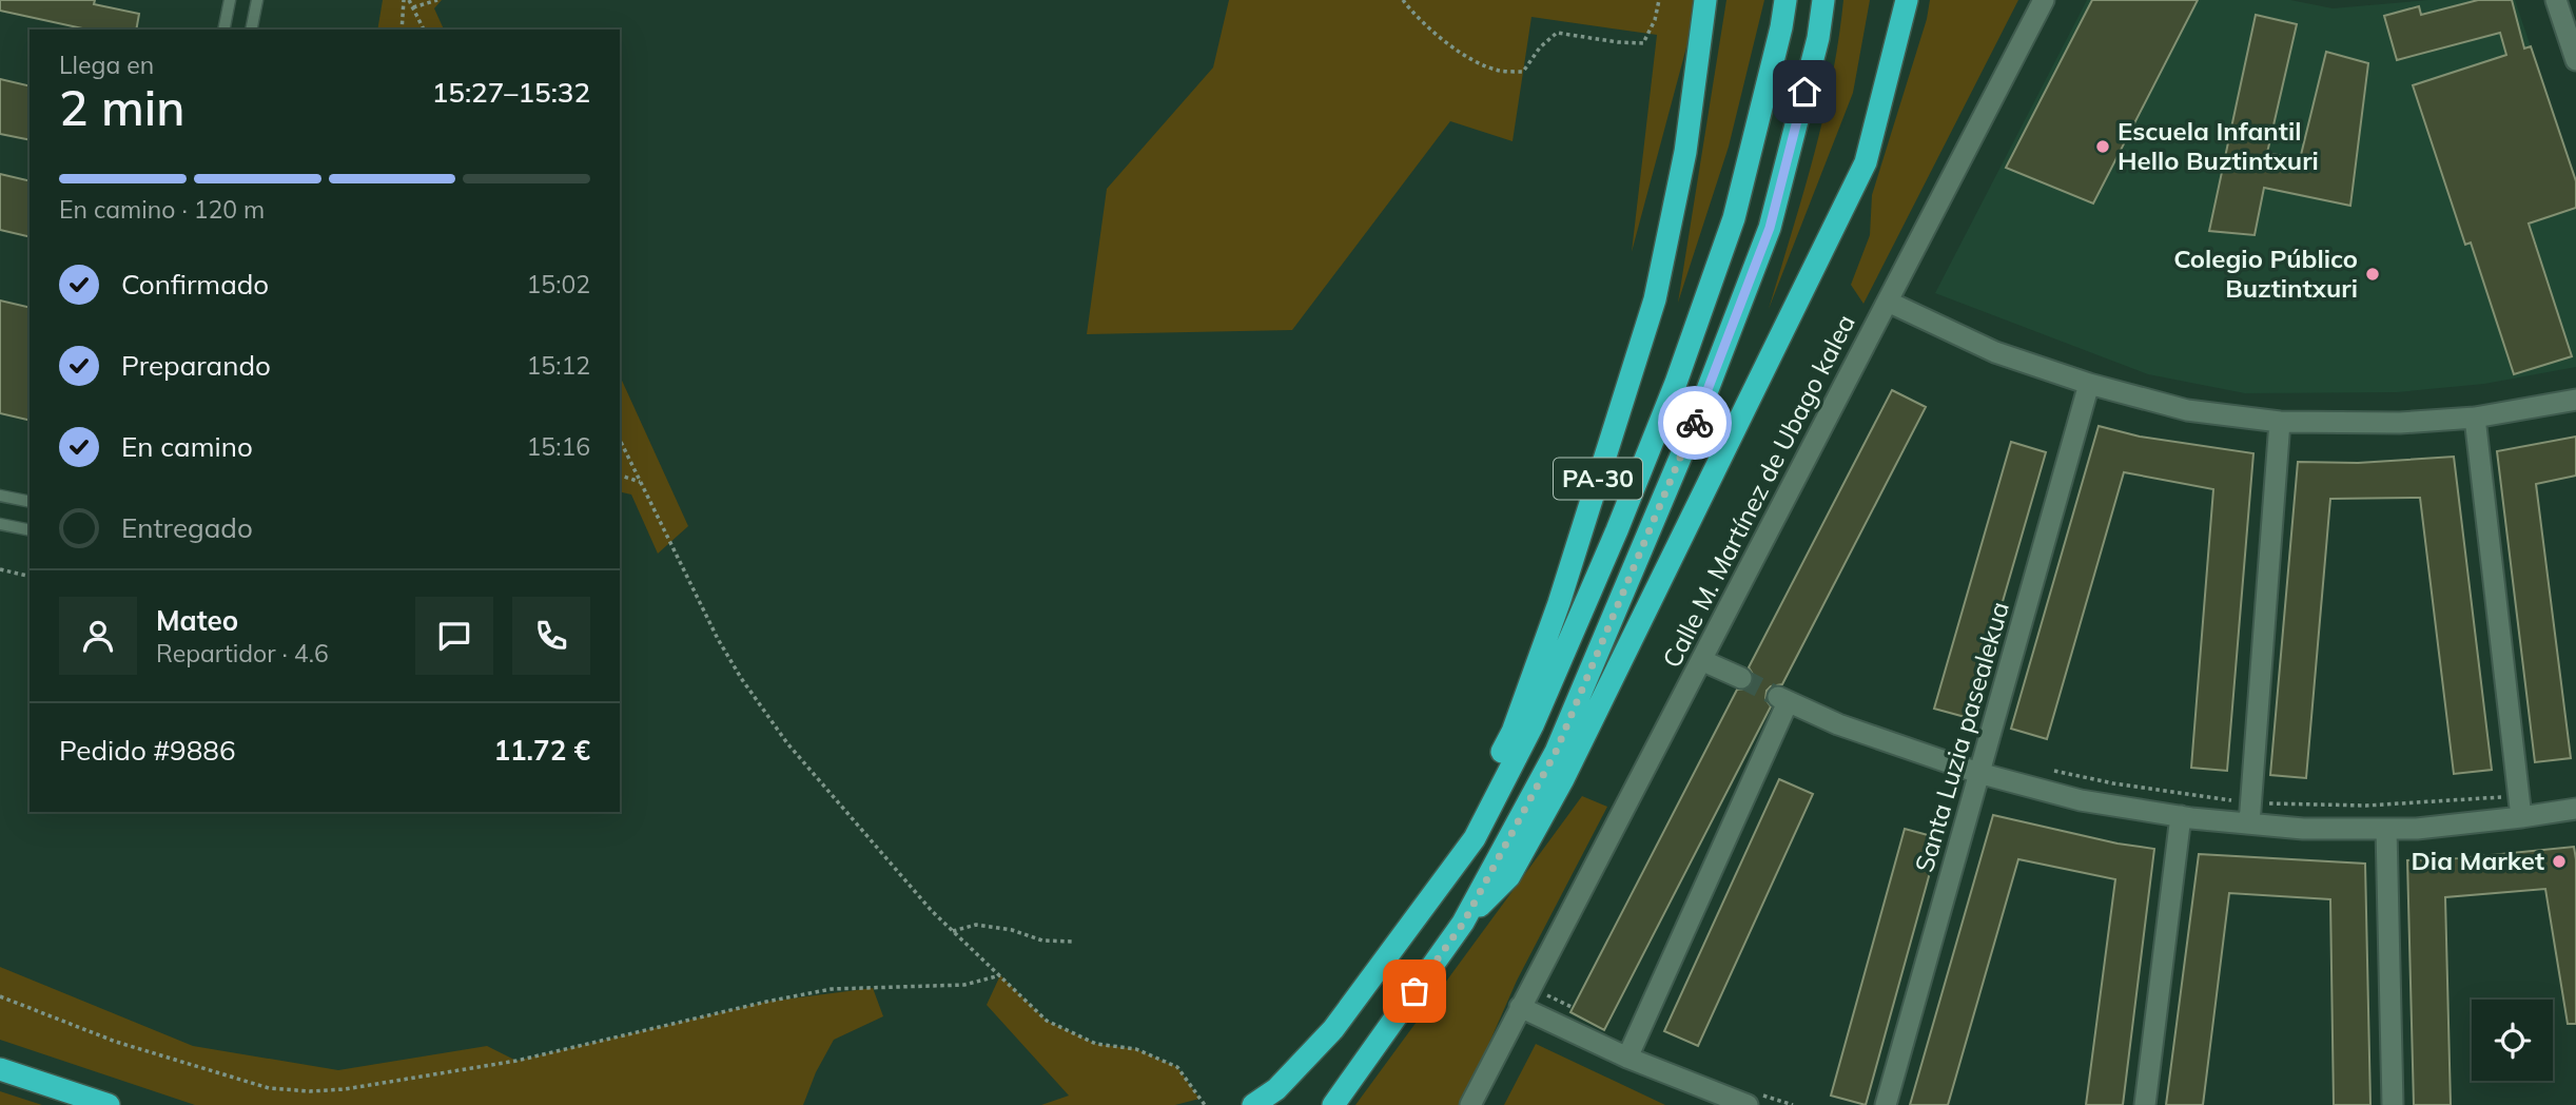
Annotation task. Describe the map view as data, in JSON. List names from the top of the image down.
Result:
{
  "streets": {
    "highway": ["PA-30"],
    "street": ["Calle M. Martínez de Ubago kalea", "Santa Luzia pasealekua"]
  },
  "places": ["Escuela Infantil Hello Buztintxuri", "Colegio Público Buztintxuri", "Dia Market"],
  "page": {
    "heading": ["2 min", "Llega en", "15:27–15:32"],
    "panel": [
      "Mateo",
      "Repartidor · 4.6",
      "Pedido #9886",
      "11.72 €"
    ],
    "bar": "En camino · 120 m",
    "list": [
      ["Confirmado", "15:02"],
      ["Preparando", "15:12"],
      ["En camino", "15:16"],
      "Entregado"
    ]
  }
}
